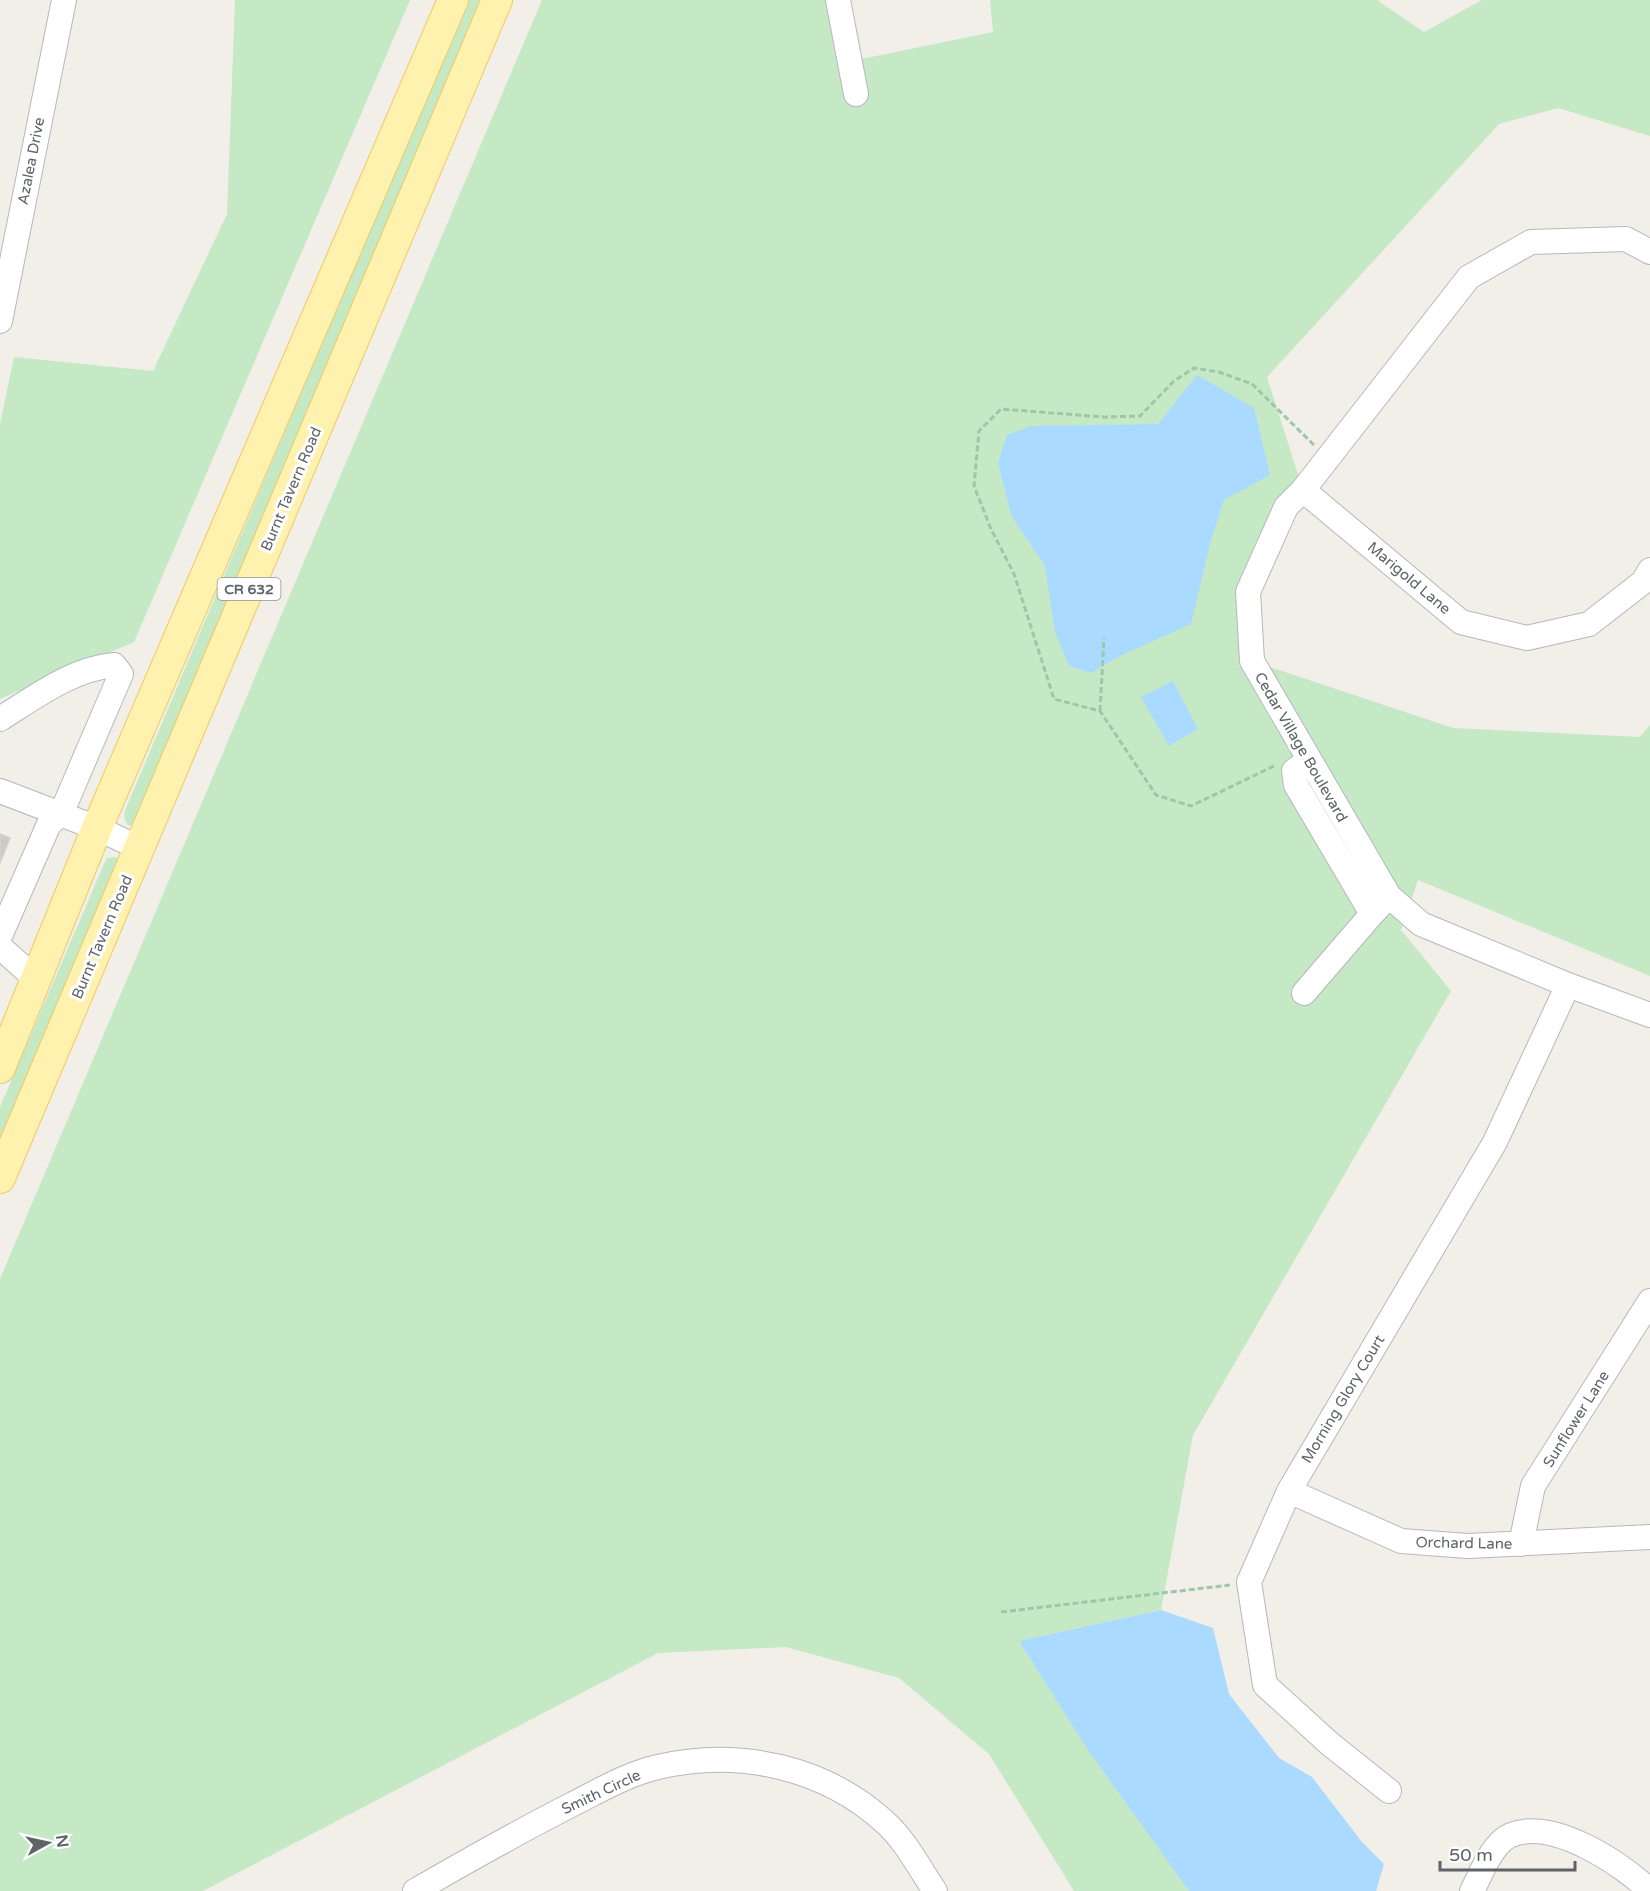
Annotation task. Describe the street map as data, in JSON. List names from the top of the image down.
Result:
{
  "streets": {
    "main road": ["Burnt Tavern Road", "CR 632"],
    "street": [
      "Azalea Drive",
      "Marigold Lane",
      "Cedar Village Boulevard",
      "Morning Glory Court",
      "Sunflower Lane",
      "Orchard Lane",
      "Smith Circle"
    ]
  },
  "crossings": [
    ["Marigold Lane", "Cedar Village Boulevard"],
    ["Cedar Village Boulevard", "Morning Glory Court"],
    ["Morning Glory Court", "Orchard Lane"],
    ["Sunflower Lane", "Orchard Lane"]
  ],
  "scale_bar": "50 m",
  "north": "right"
}
